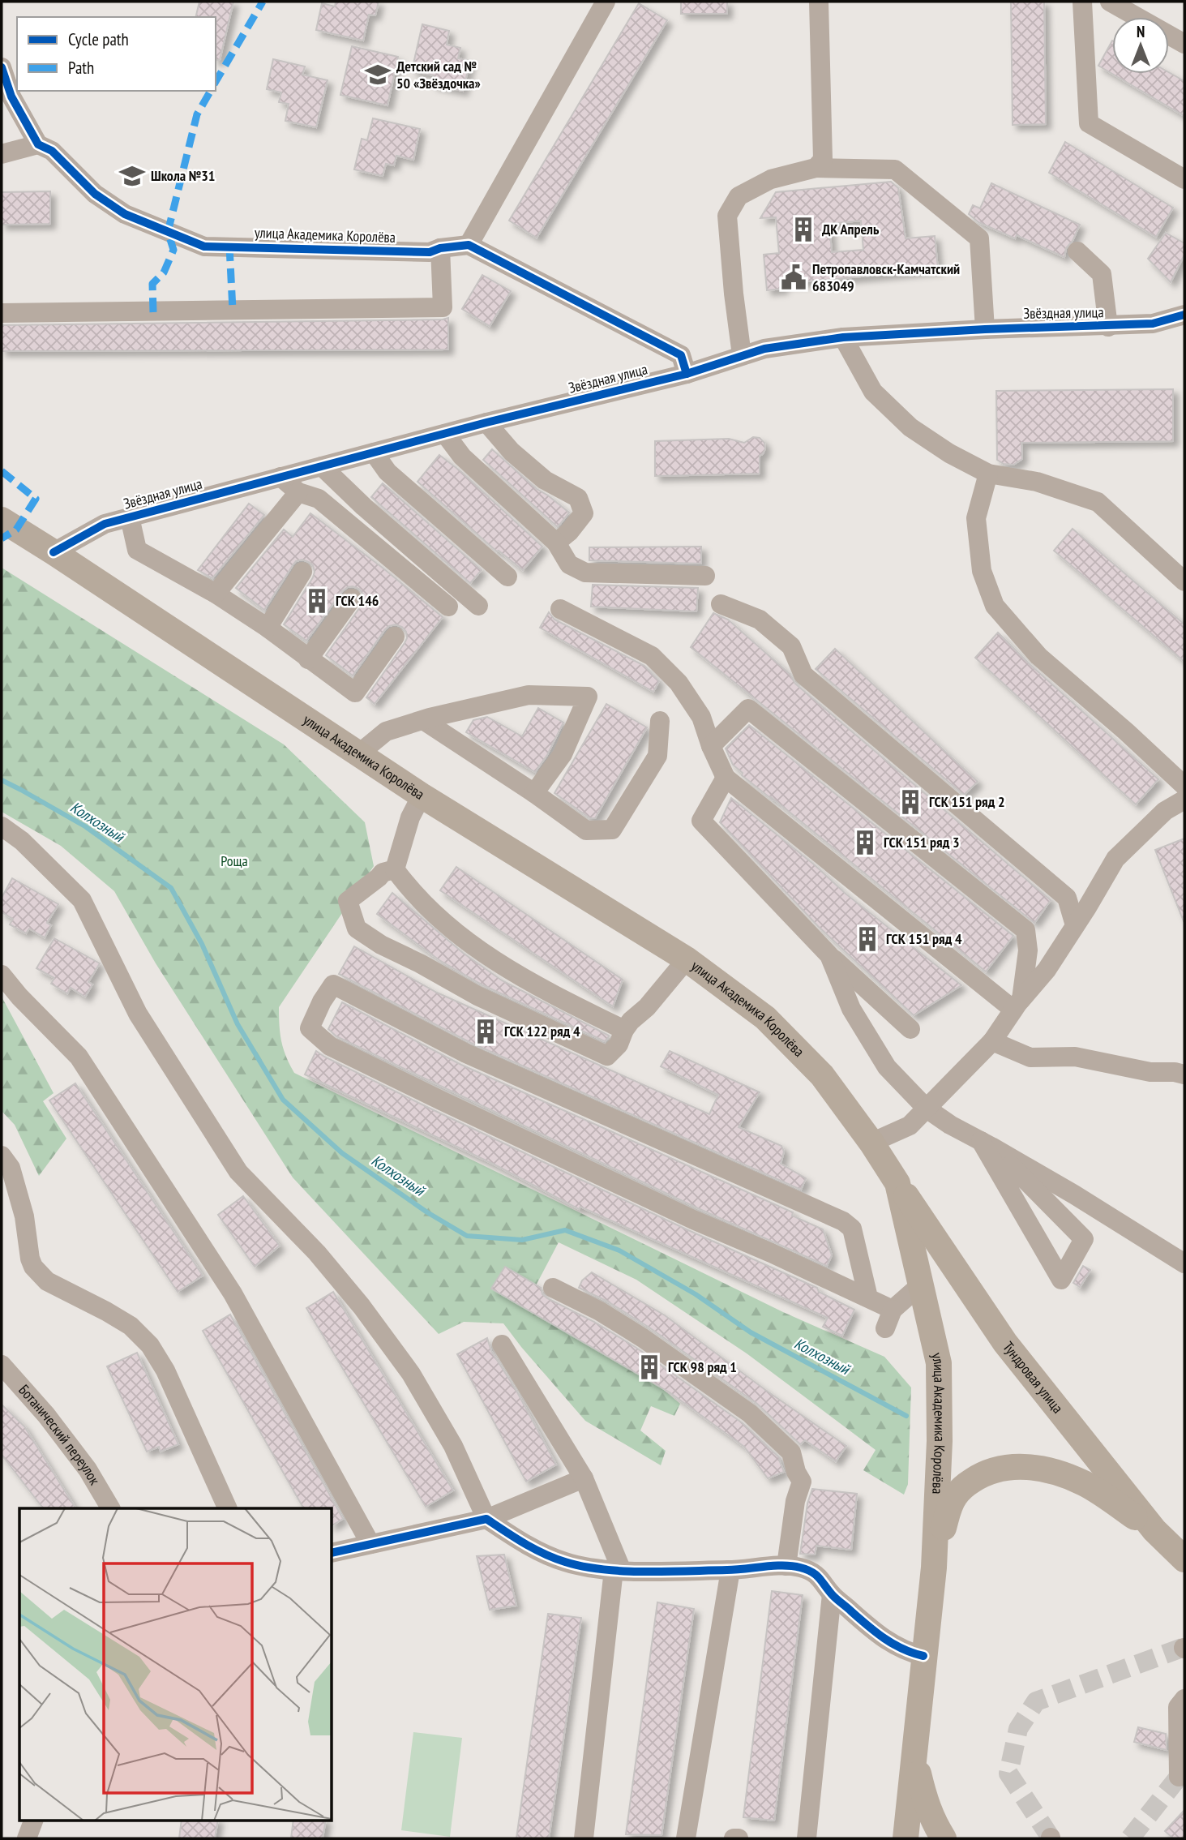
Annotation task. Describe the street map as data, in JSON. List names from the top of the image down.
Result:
{
  "streets": {
    "main road": ["улица Академика Королёва", "Тундровая улица"],
    "street": ["Звёздная улица", "Ботанический переулок"]
  },
  "crossings": [
    ["улица Академика Королёва", "Звёздная улица"],
    ["улица Академика Королёва", "Тундровая улица"]
  ],
  "water": ["Колхозный"],
  "parks": ["Роща"],
  "places": {
    "school or university": ["Детский сад № 50 «Звёздочка»", "Школа №31"],
    "building": [
      "ДК Апрель",
      "ГСК 146",
      "ГСК 151 ряд 2",
      "ГСК 151 ряд 3",
      "ГСК 151 ряд 4",
      "ГСК 122 ряд 4",
      "ГСК 98 ряд 1"
    ],
    "public building": ["Петропавловск-Камчатский 683049"]
  },
  "legend": ["Cycle path", "Path"],
  "north": "top"
}
